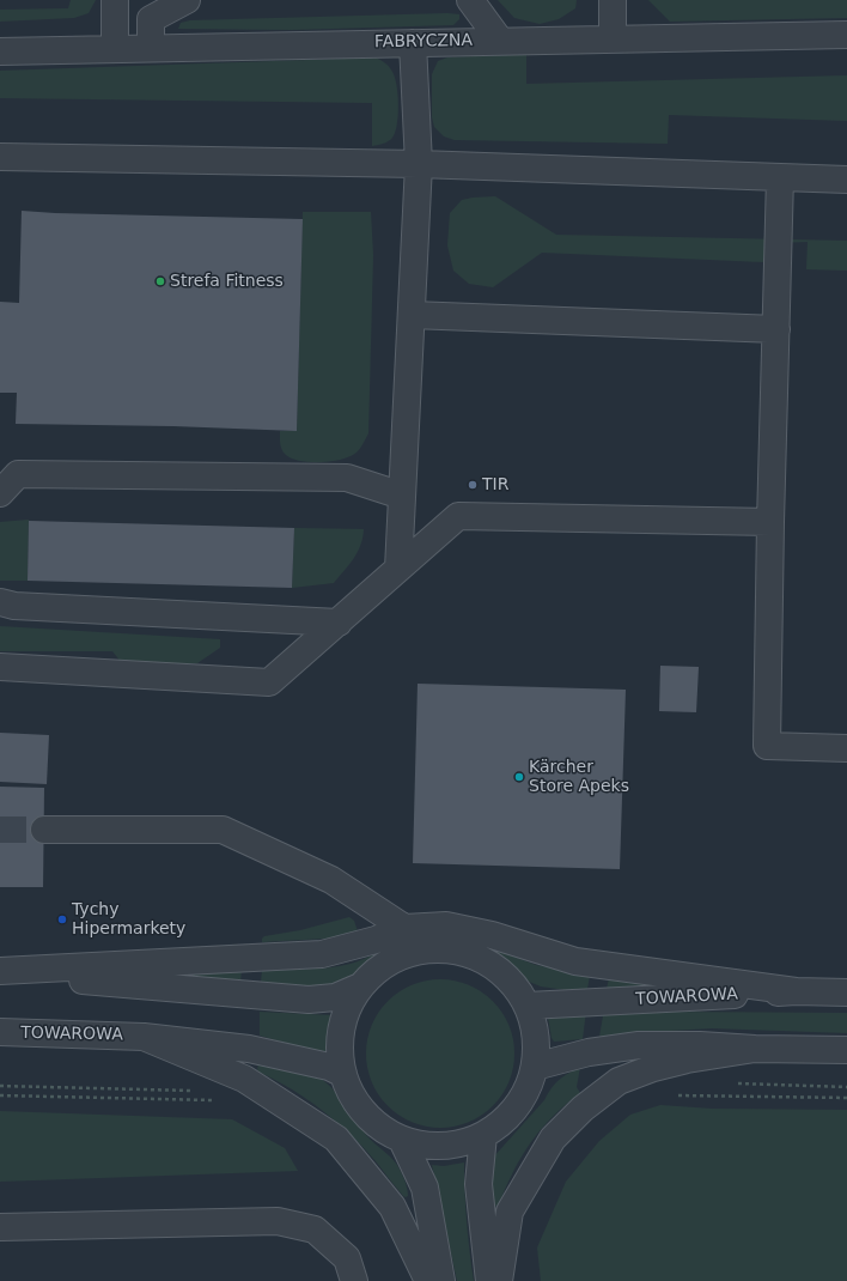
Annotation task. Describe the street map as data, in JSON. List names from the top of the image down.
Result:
{
  "streets": {
    "street": ["FABRYCZNA", "TOWAROWA"]
  },
  "places": [
    "Strefa Fitness",
    "TIR",
    "Kärcher Store Apeks",
    "Tychy Hipermarkety"
  ]
}
